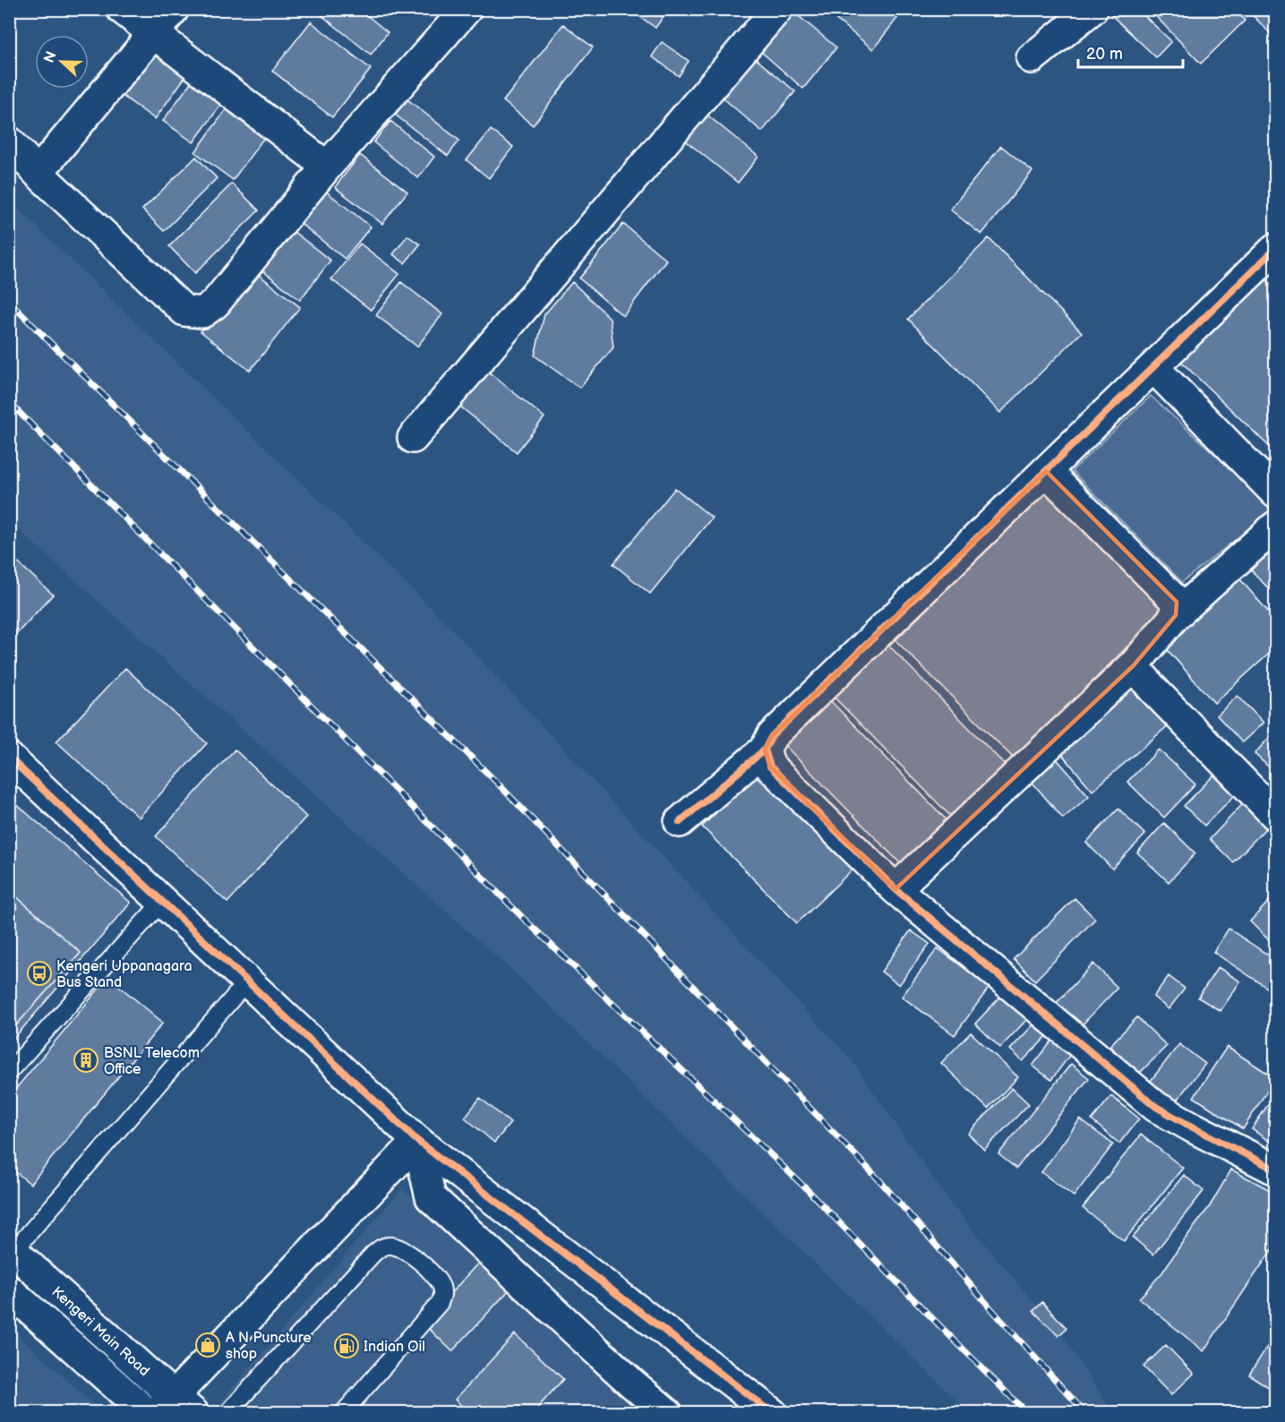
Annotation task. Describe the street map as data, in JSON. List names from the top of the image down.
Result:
{
  "streets": {
    "street": ["Kengeri Main Road"]
  },
  "places": {
    "bus stop": ["Kengeri Uppanagara Bus Stand"],
    "building": ["BSNL Telecom Office"],
    "shop": ["A N Puncture shop"],
    "fuel station": ["Indian Oil"]
  },
  "scale_bar": "20 m",
  "north": "left"
}
